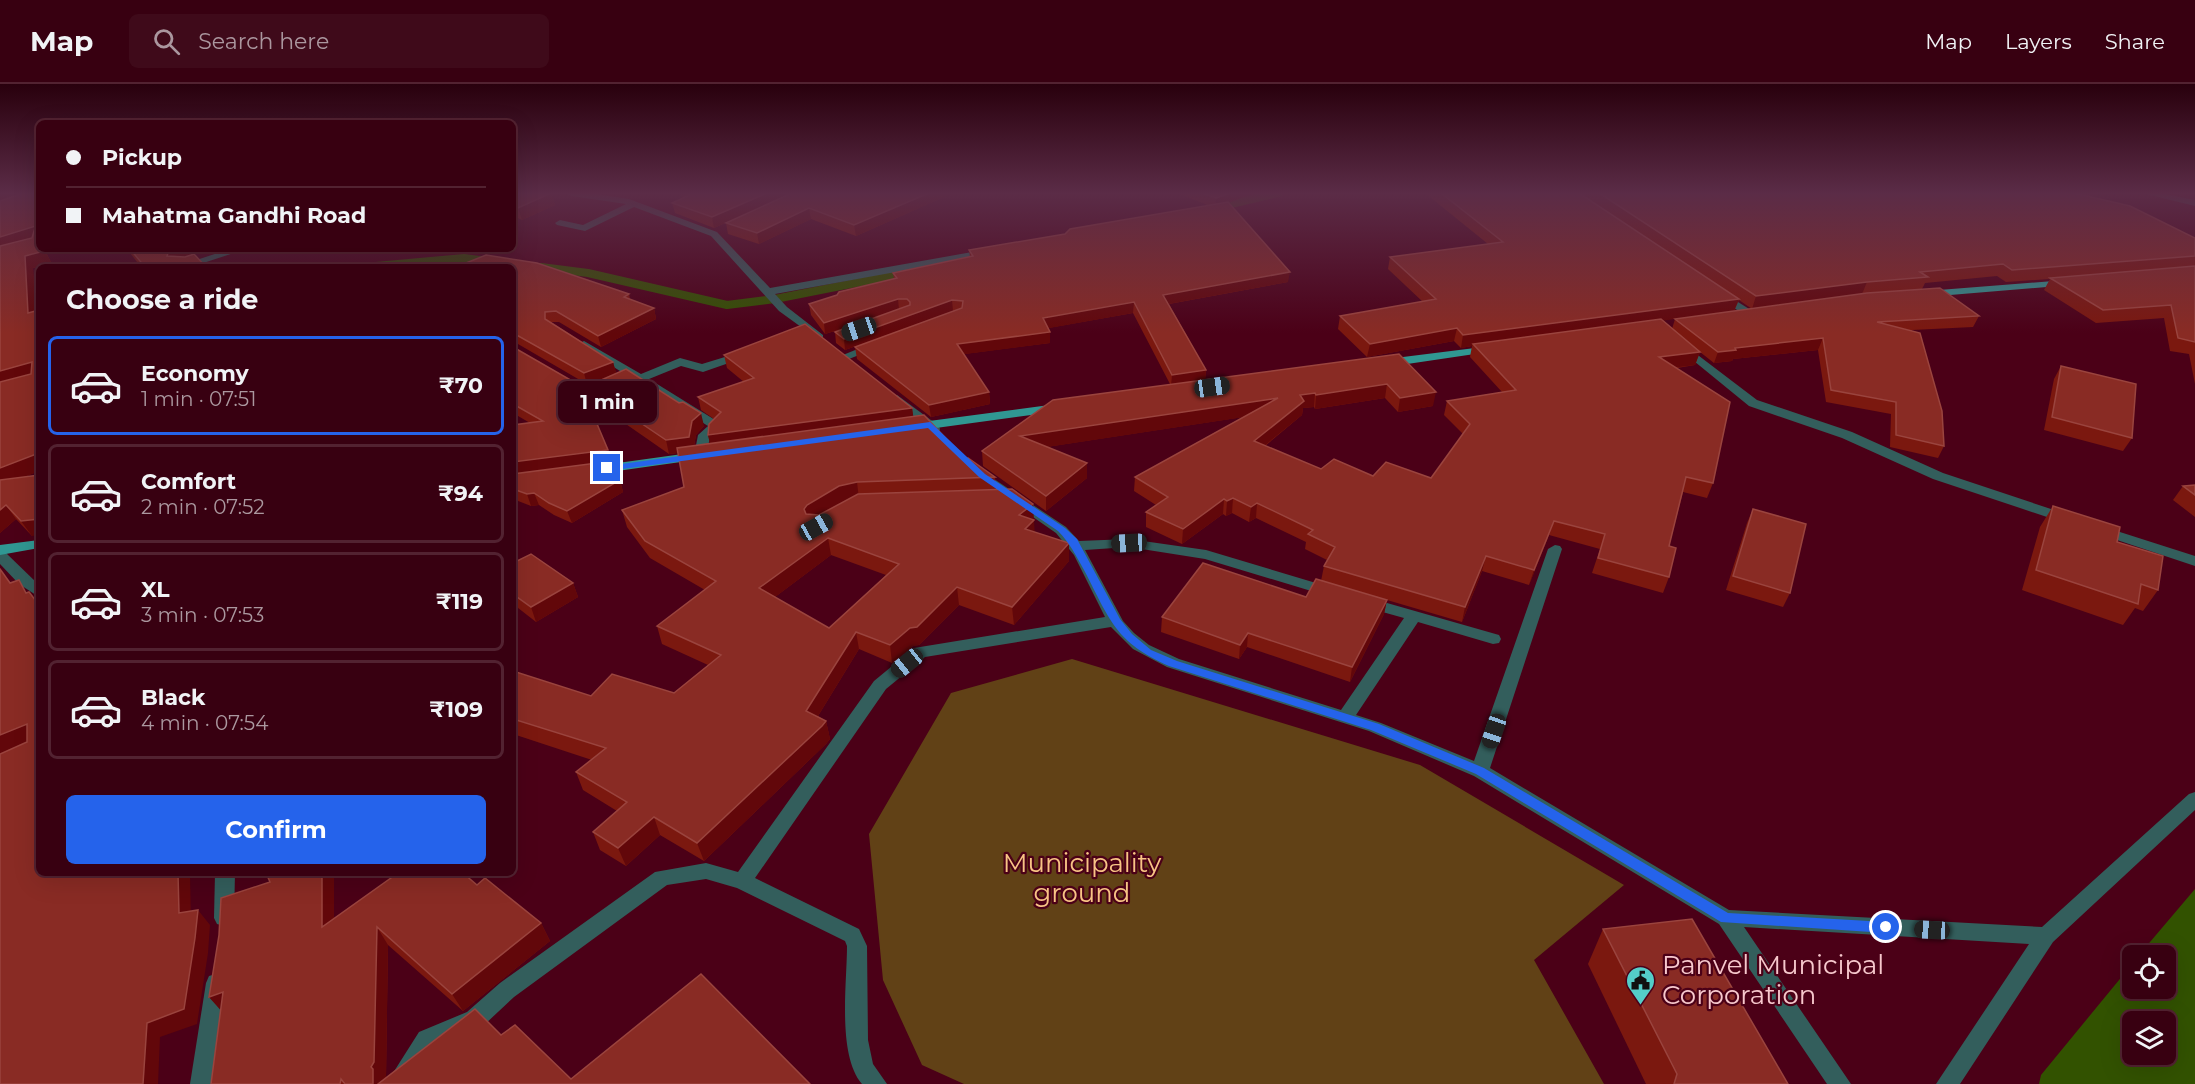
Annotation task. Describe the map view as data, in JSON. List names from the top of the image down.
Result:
{
  "parks": ["Municipality ground"],
  "places": {
    "public building": ["Panvel Municipal Corporation"]
  },
  "page": {
    "header": "Map",
    "search": "Search here",
    "nav": ["Map", "Layers", "Share"],
    "banner": ["Pickup", "Mahatma Gandhi Road"],
    "heading": "Choose a ride",
    "list": [
      {
        "name": "Economy",
        "note": "1 min · 07:51",
        "value": "₹70"
      },
      {
        "name": "Comfort",
        "note": "2 min · 07:52",
        "value": "₹94"
      },
      {
        "name": "XL",
        "note": "3 min · 07:53",
        "value": "₹119"
      },
      {
        "name": "Black",
        "note": "4 min · 07:54",
        "value": "₹109"
      }
    ],
    "bubble": "1 min",
    "buttons": "Confirm"
  }
}
